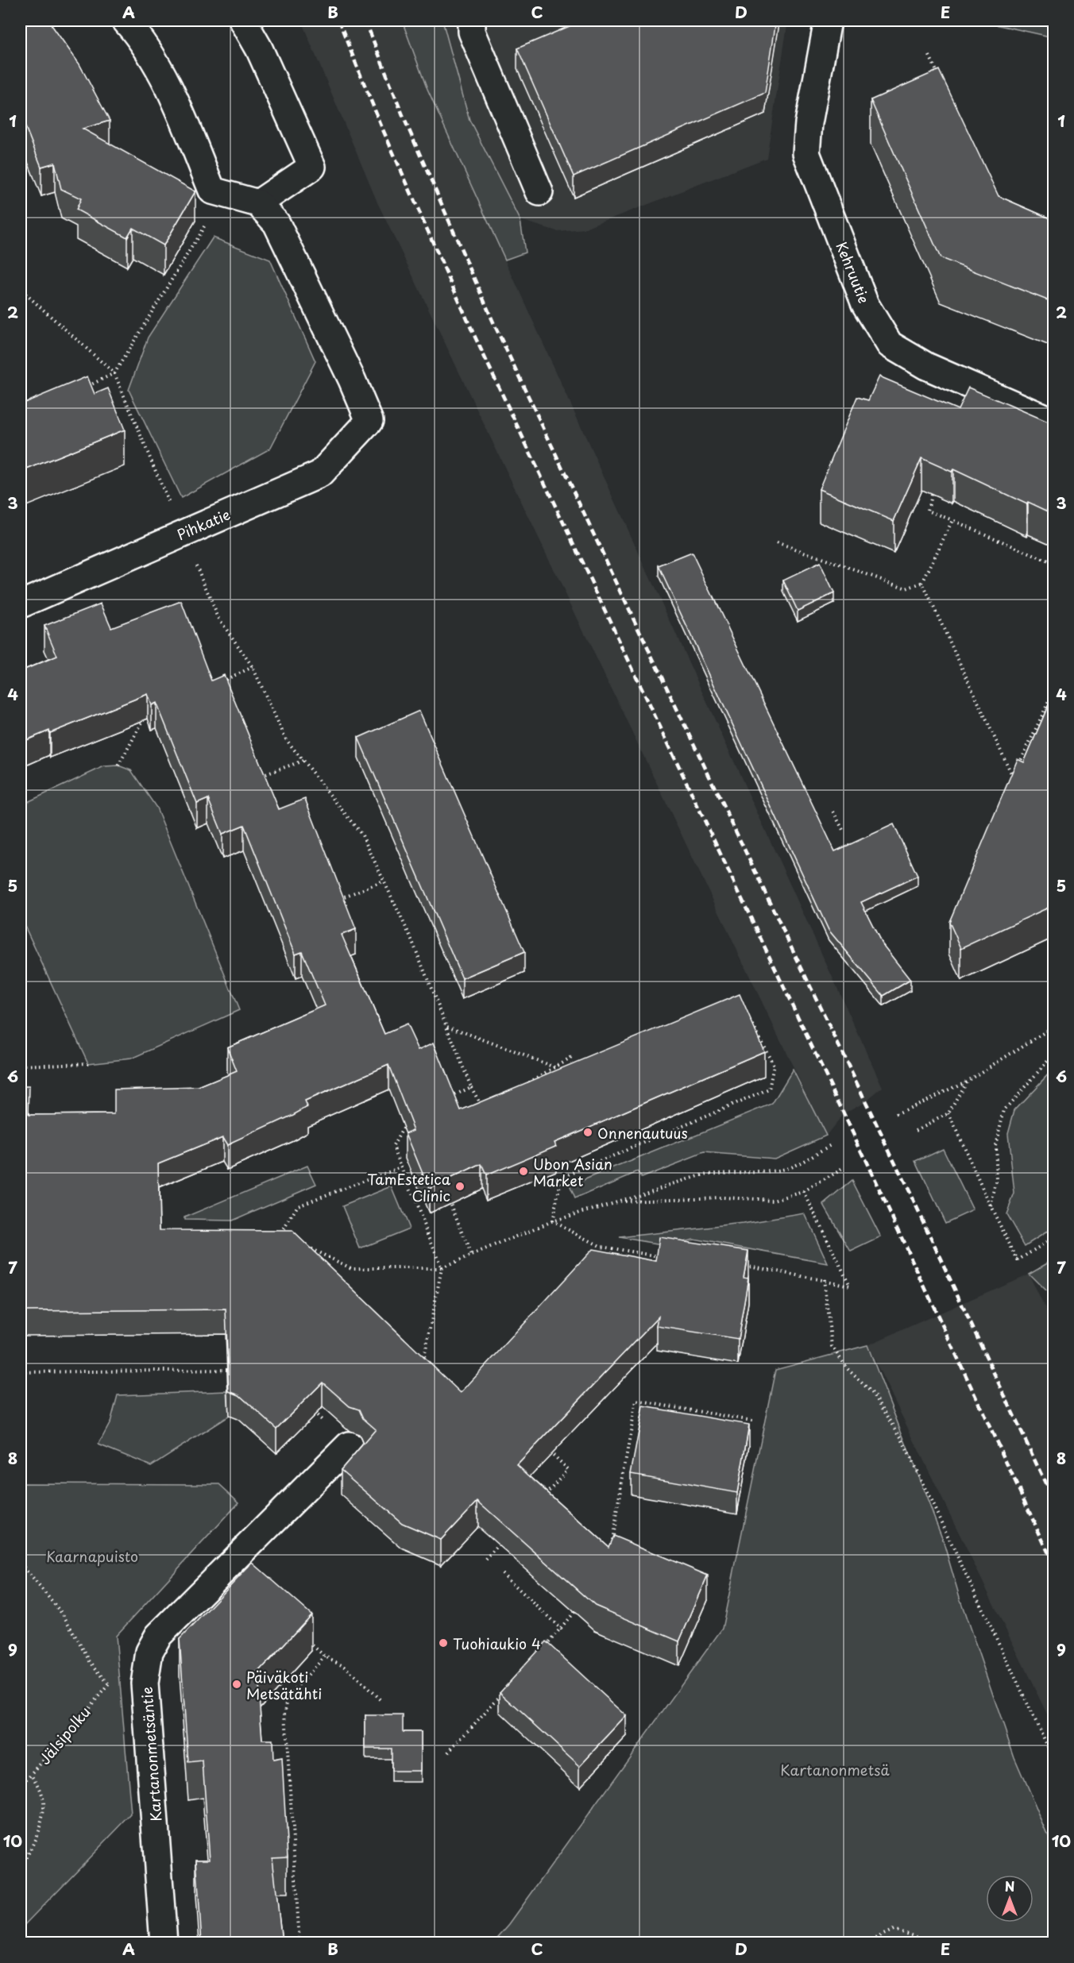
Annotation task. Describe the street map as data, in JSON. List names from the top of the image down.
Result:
{
  "streets": {
    "street": ["Kehruutie", "Pihkatie", "Kartanonmetsäntie"],
    "path": ["Jälsipolku"]
  },
  "parks": ["Kaarnapuisto", "Kartanonmetsä"],
  "places": [
    "Onnenautuus",
    "Ubon Asian Market",
    "TamEstetica Clinic",
    "Tuohiaukio 4",
    "Päiväkoti Metsätähti"
  ],
  "north": "top",
  "grid": {
    "columns": [
      "A",
      "B",
      "C",
      "D",
      "E"
    ],
    "rows": [
      "1",
      "2",
      "3",
      "4",
      "5",
      "6",
      "7",
      "8",
      "9",
      "10"
    ]
  }
}
